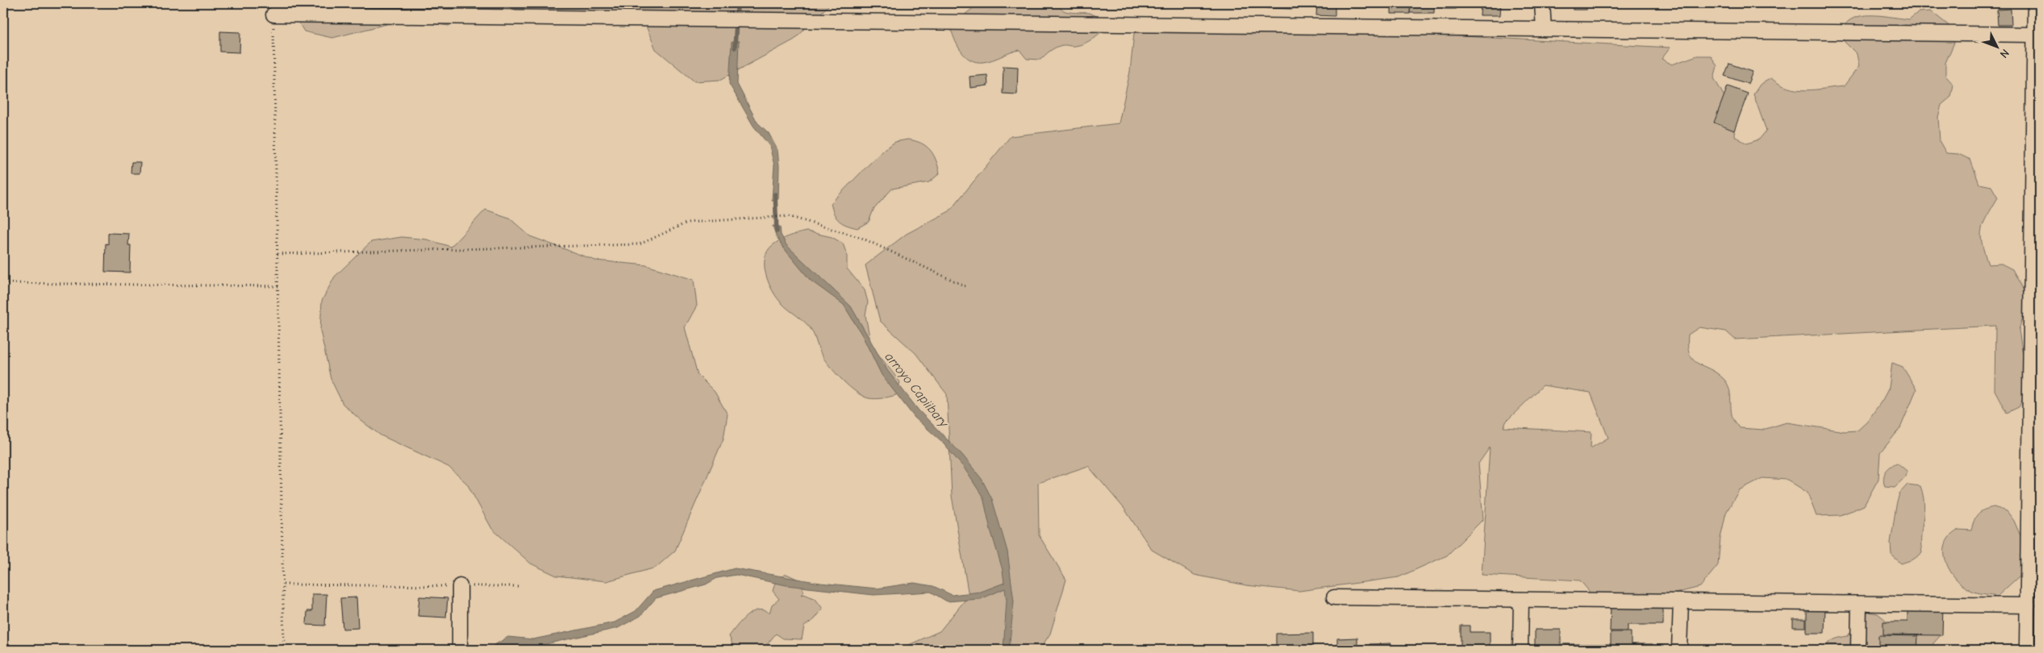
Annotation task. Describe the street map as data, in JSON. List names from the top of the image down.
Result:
{
  "water": ["arroyo Capiibary"],
  "north": "bottom right"
}
